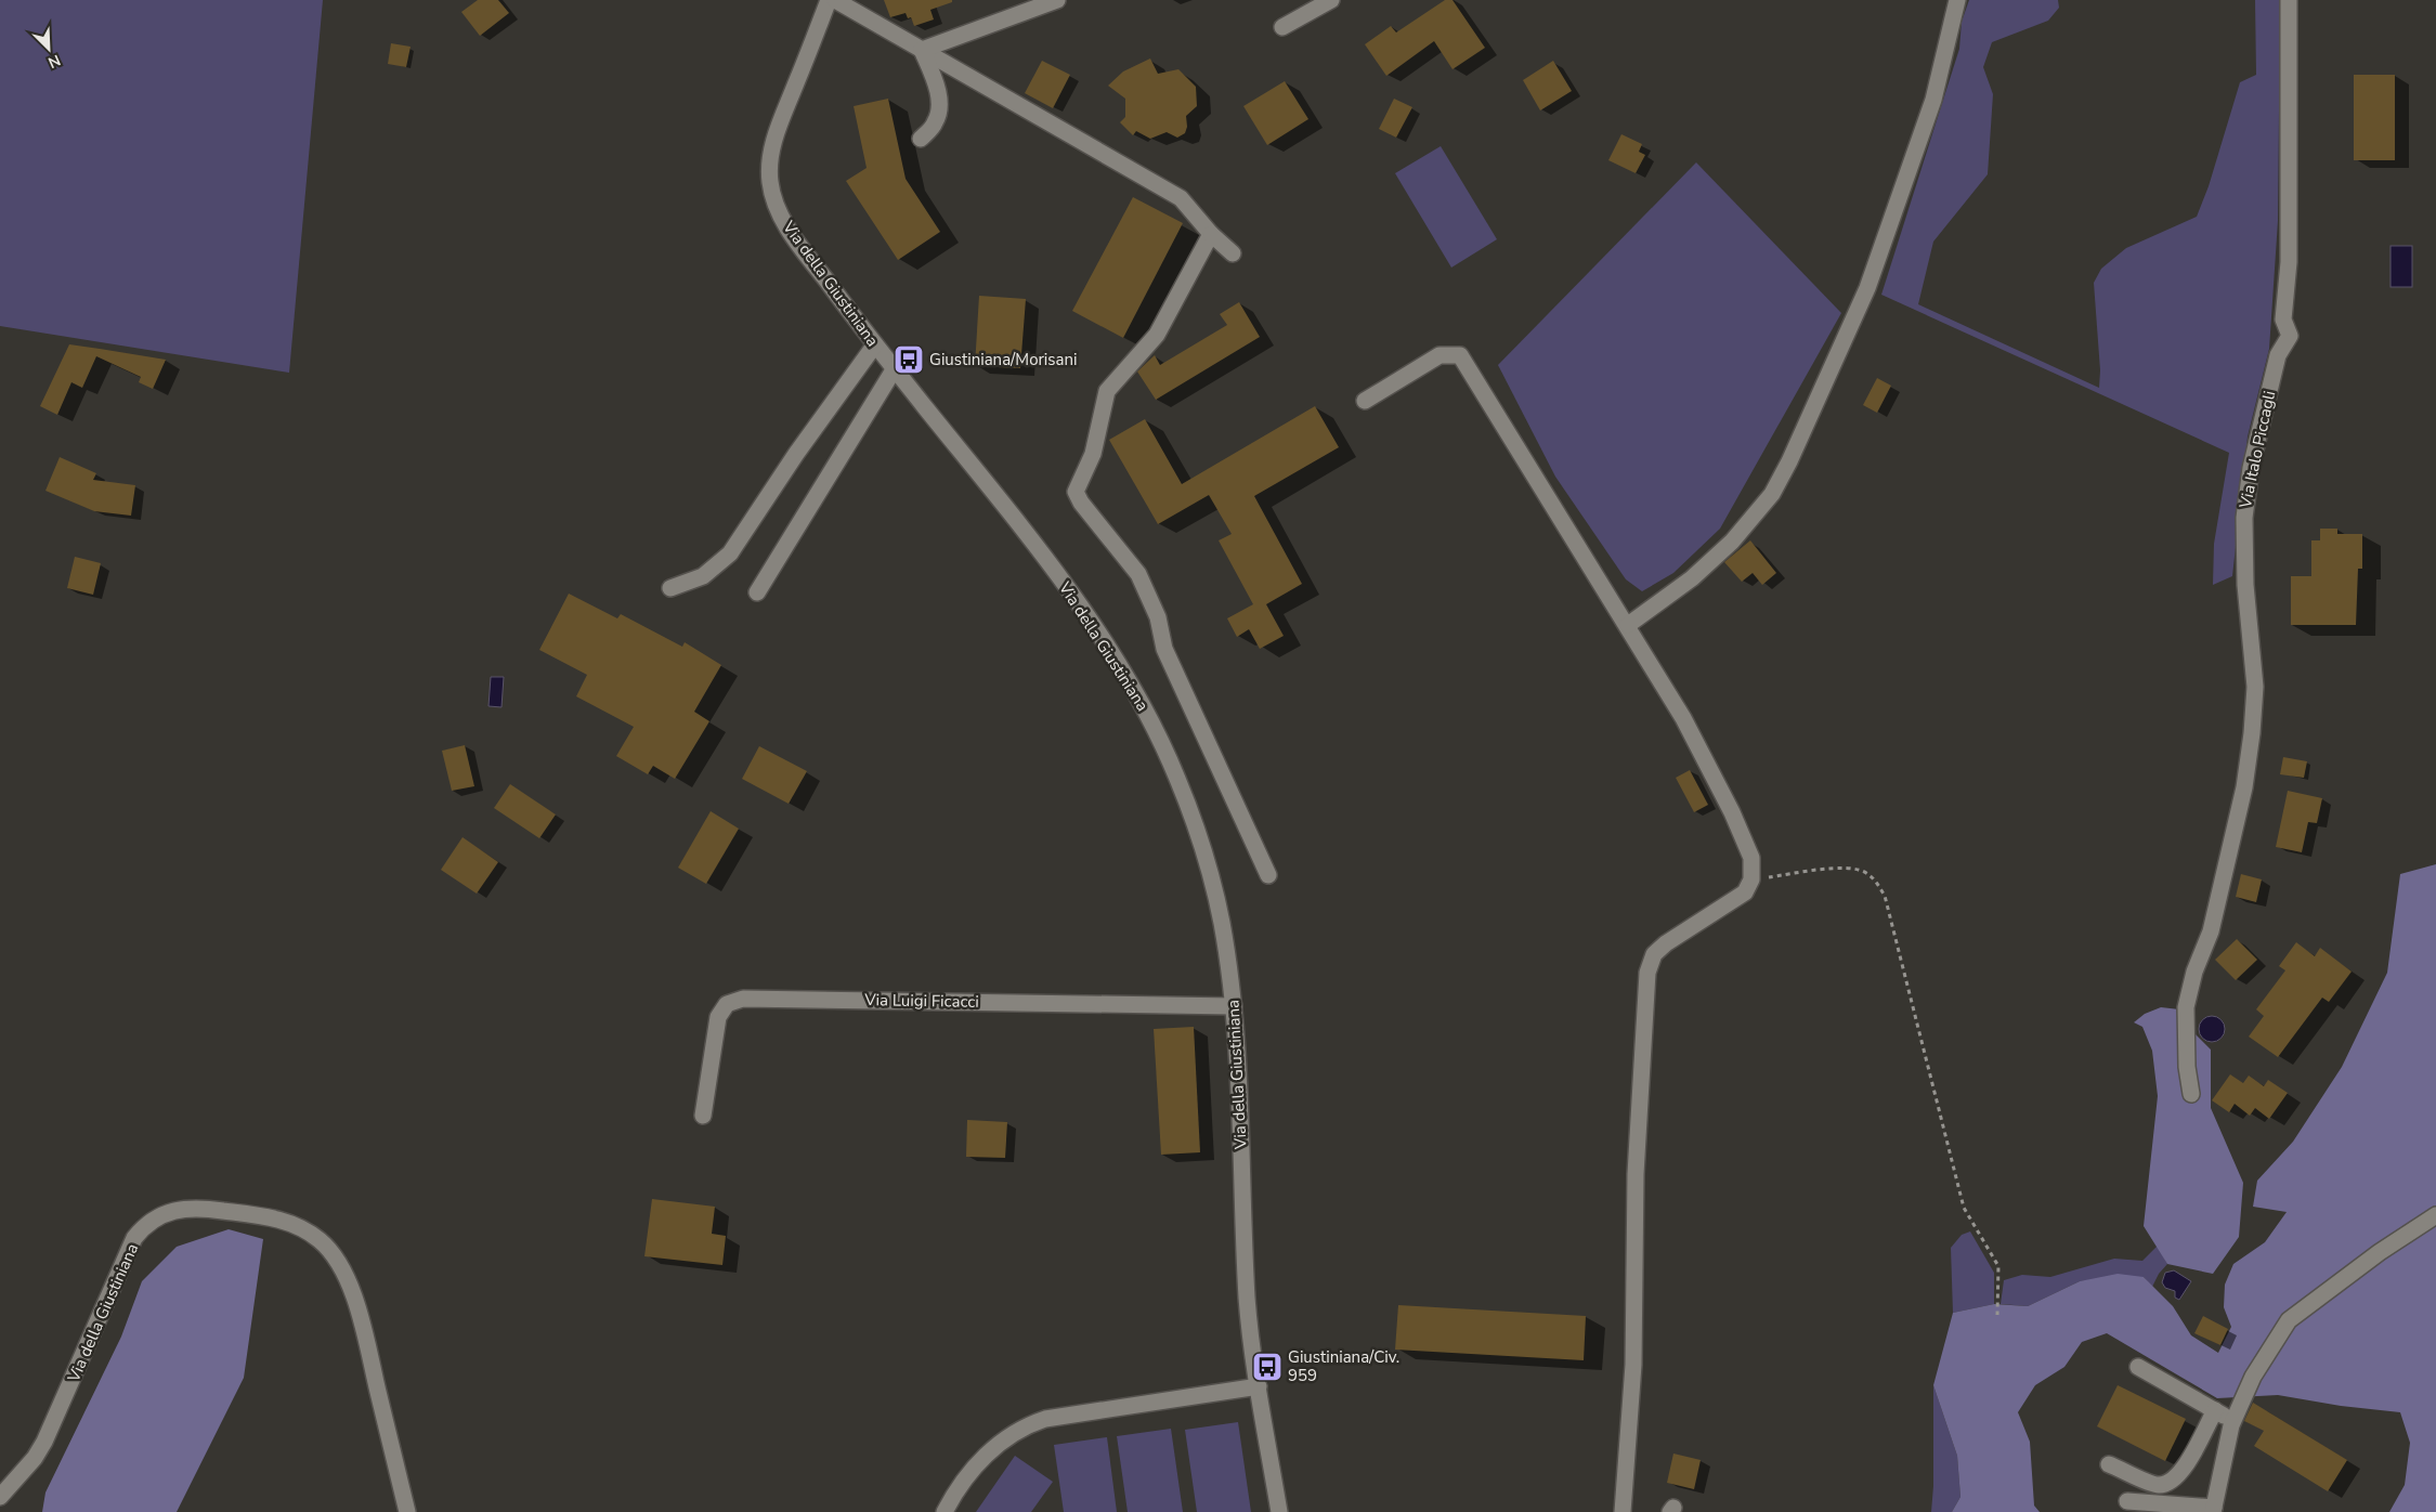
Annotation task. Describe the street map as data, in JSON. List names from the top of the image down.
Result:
{
  "streets": {
    "street": ["Via della Giustiniana", "Via Italo Piccagli", "Via Luigi Ficacci"]
  },
  "crossings": [
    ["Via della Giustiniana", "Via Luigi Ficacci"]
  ],
  "places": {
    "bus stop": ["Giustiniana/Morisani", "Giustiniana/Civ. 959"]
  },
  "north": "bottom right"
}
